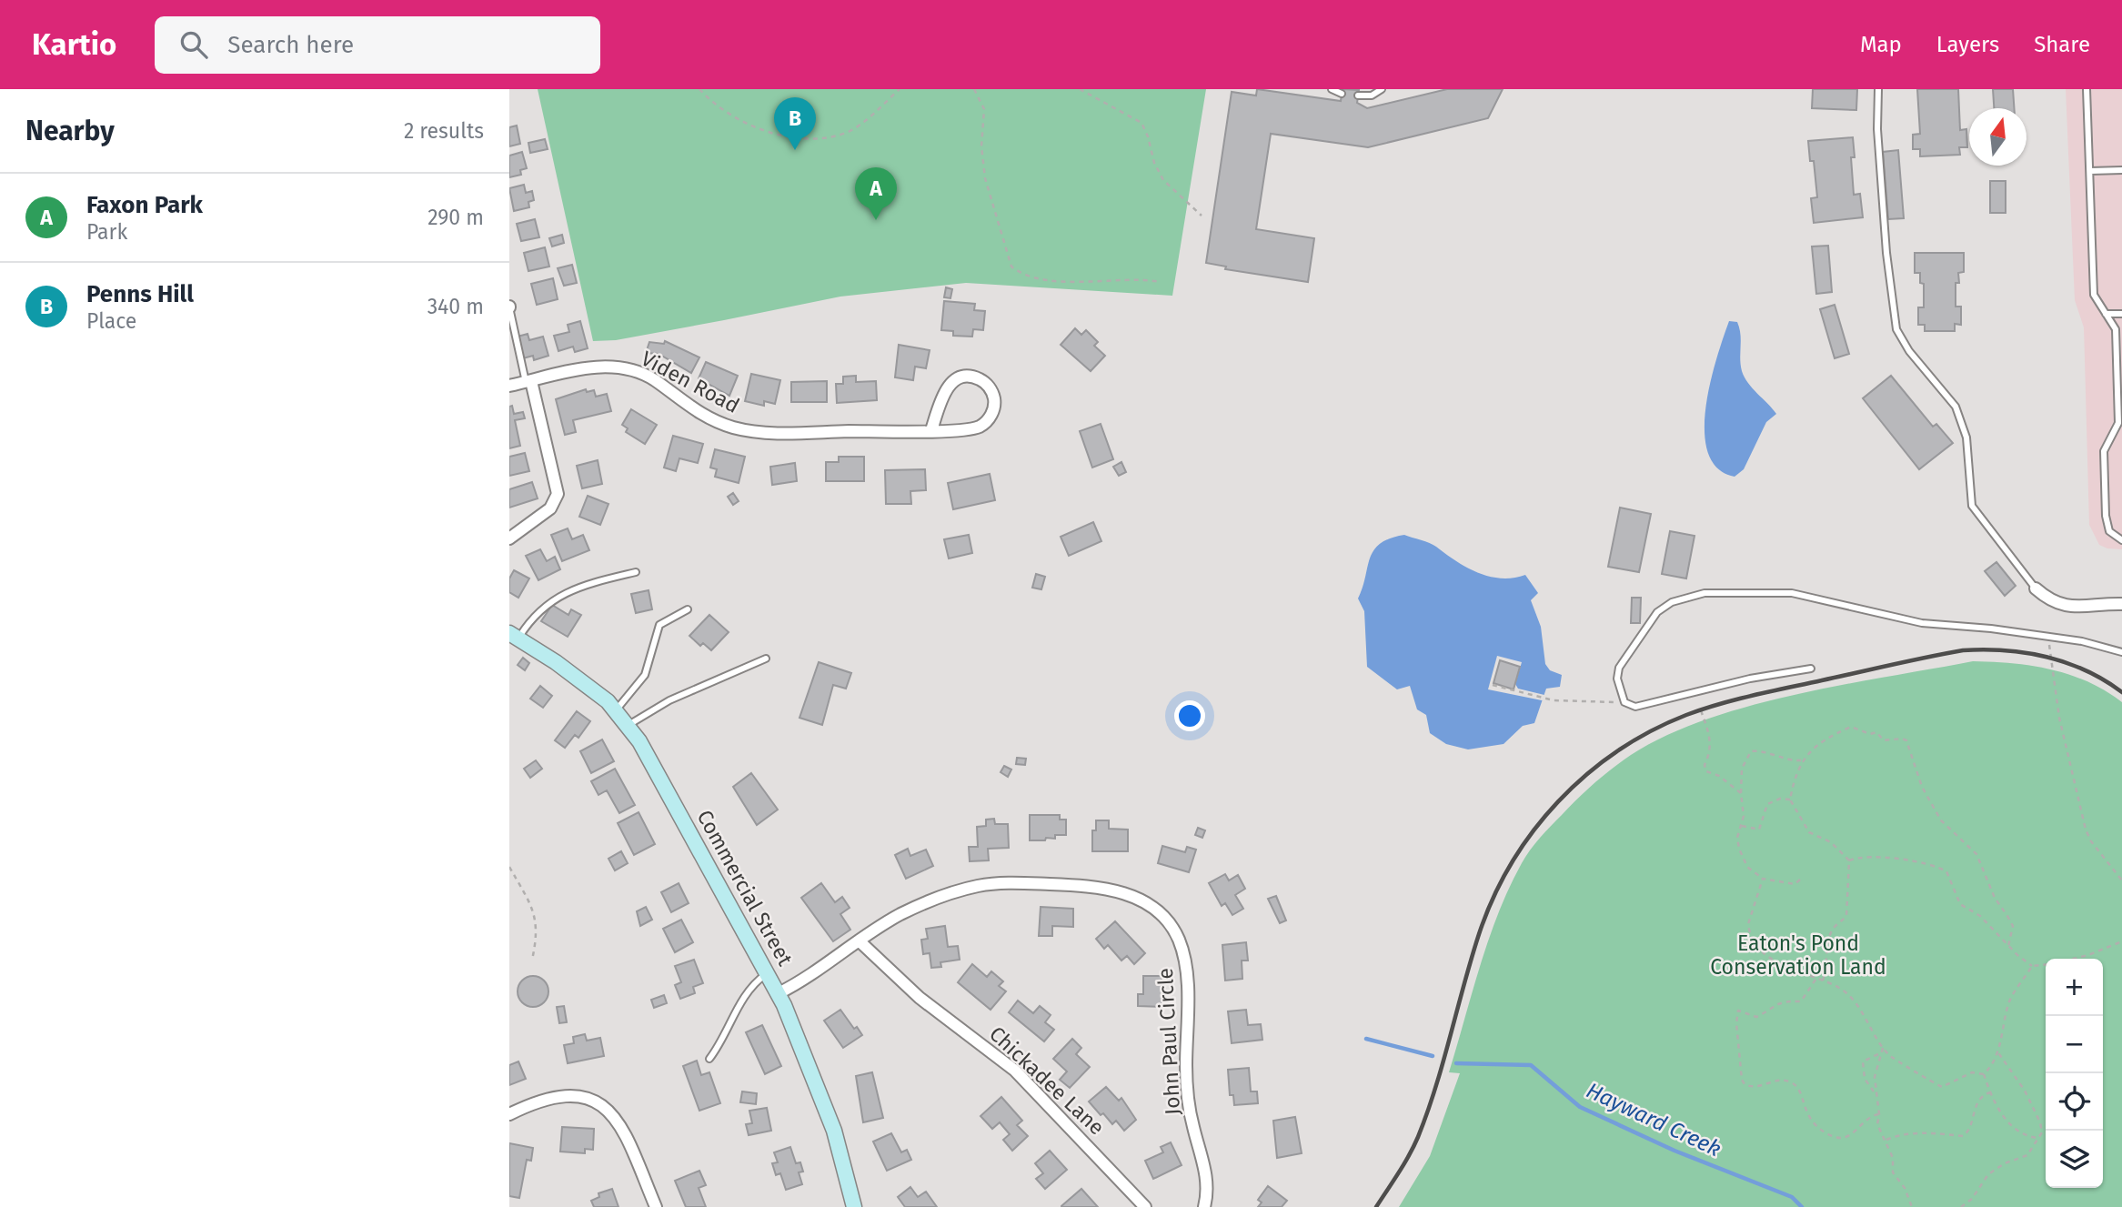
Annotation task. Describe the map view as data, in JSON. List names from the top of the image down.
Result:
{
  "streets": {
    "main road": ["Commercial Street"],
    "street": ["Viden Road", "John Paul Circle", "Chickadee Lane"]
  },
  "crossings": [
    ["Commercial Street", "John Paul Circle"],
    ["John Paul Circle", "Chickadee Lane"]
  ],
  "water": ["Hayward Creek"],
  "parks": ["Eaton's Pond Conservation Land"],
  "north": "top",
  "page": {
    "header": "Kartio",
    "search": "Search here",
    "nav": ["Map", "Layers", "Share"],
    "heading": ["Nearby", "2 results"],
    "pins": ["B", "A"],
    "list": [
      {
        "mark": "A",
        "name": "Faxon Park",
        "note": "Park",
        "value": "290 m"
      },
      {
        "mark": "B",
        "name": "Penns Hill",
        "note": "Place",
        "value": "340 m"
      }
    ],
    "map_buttons": ["+", "−"]
  }
}
